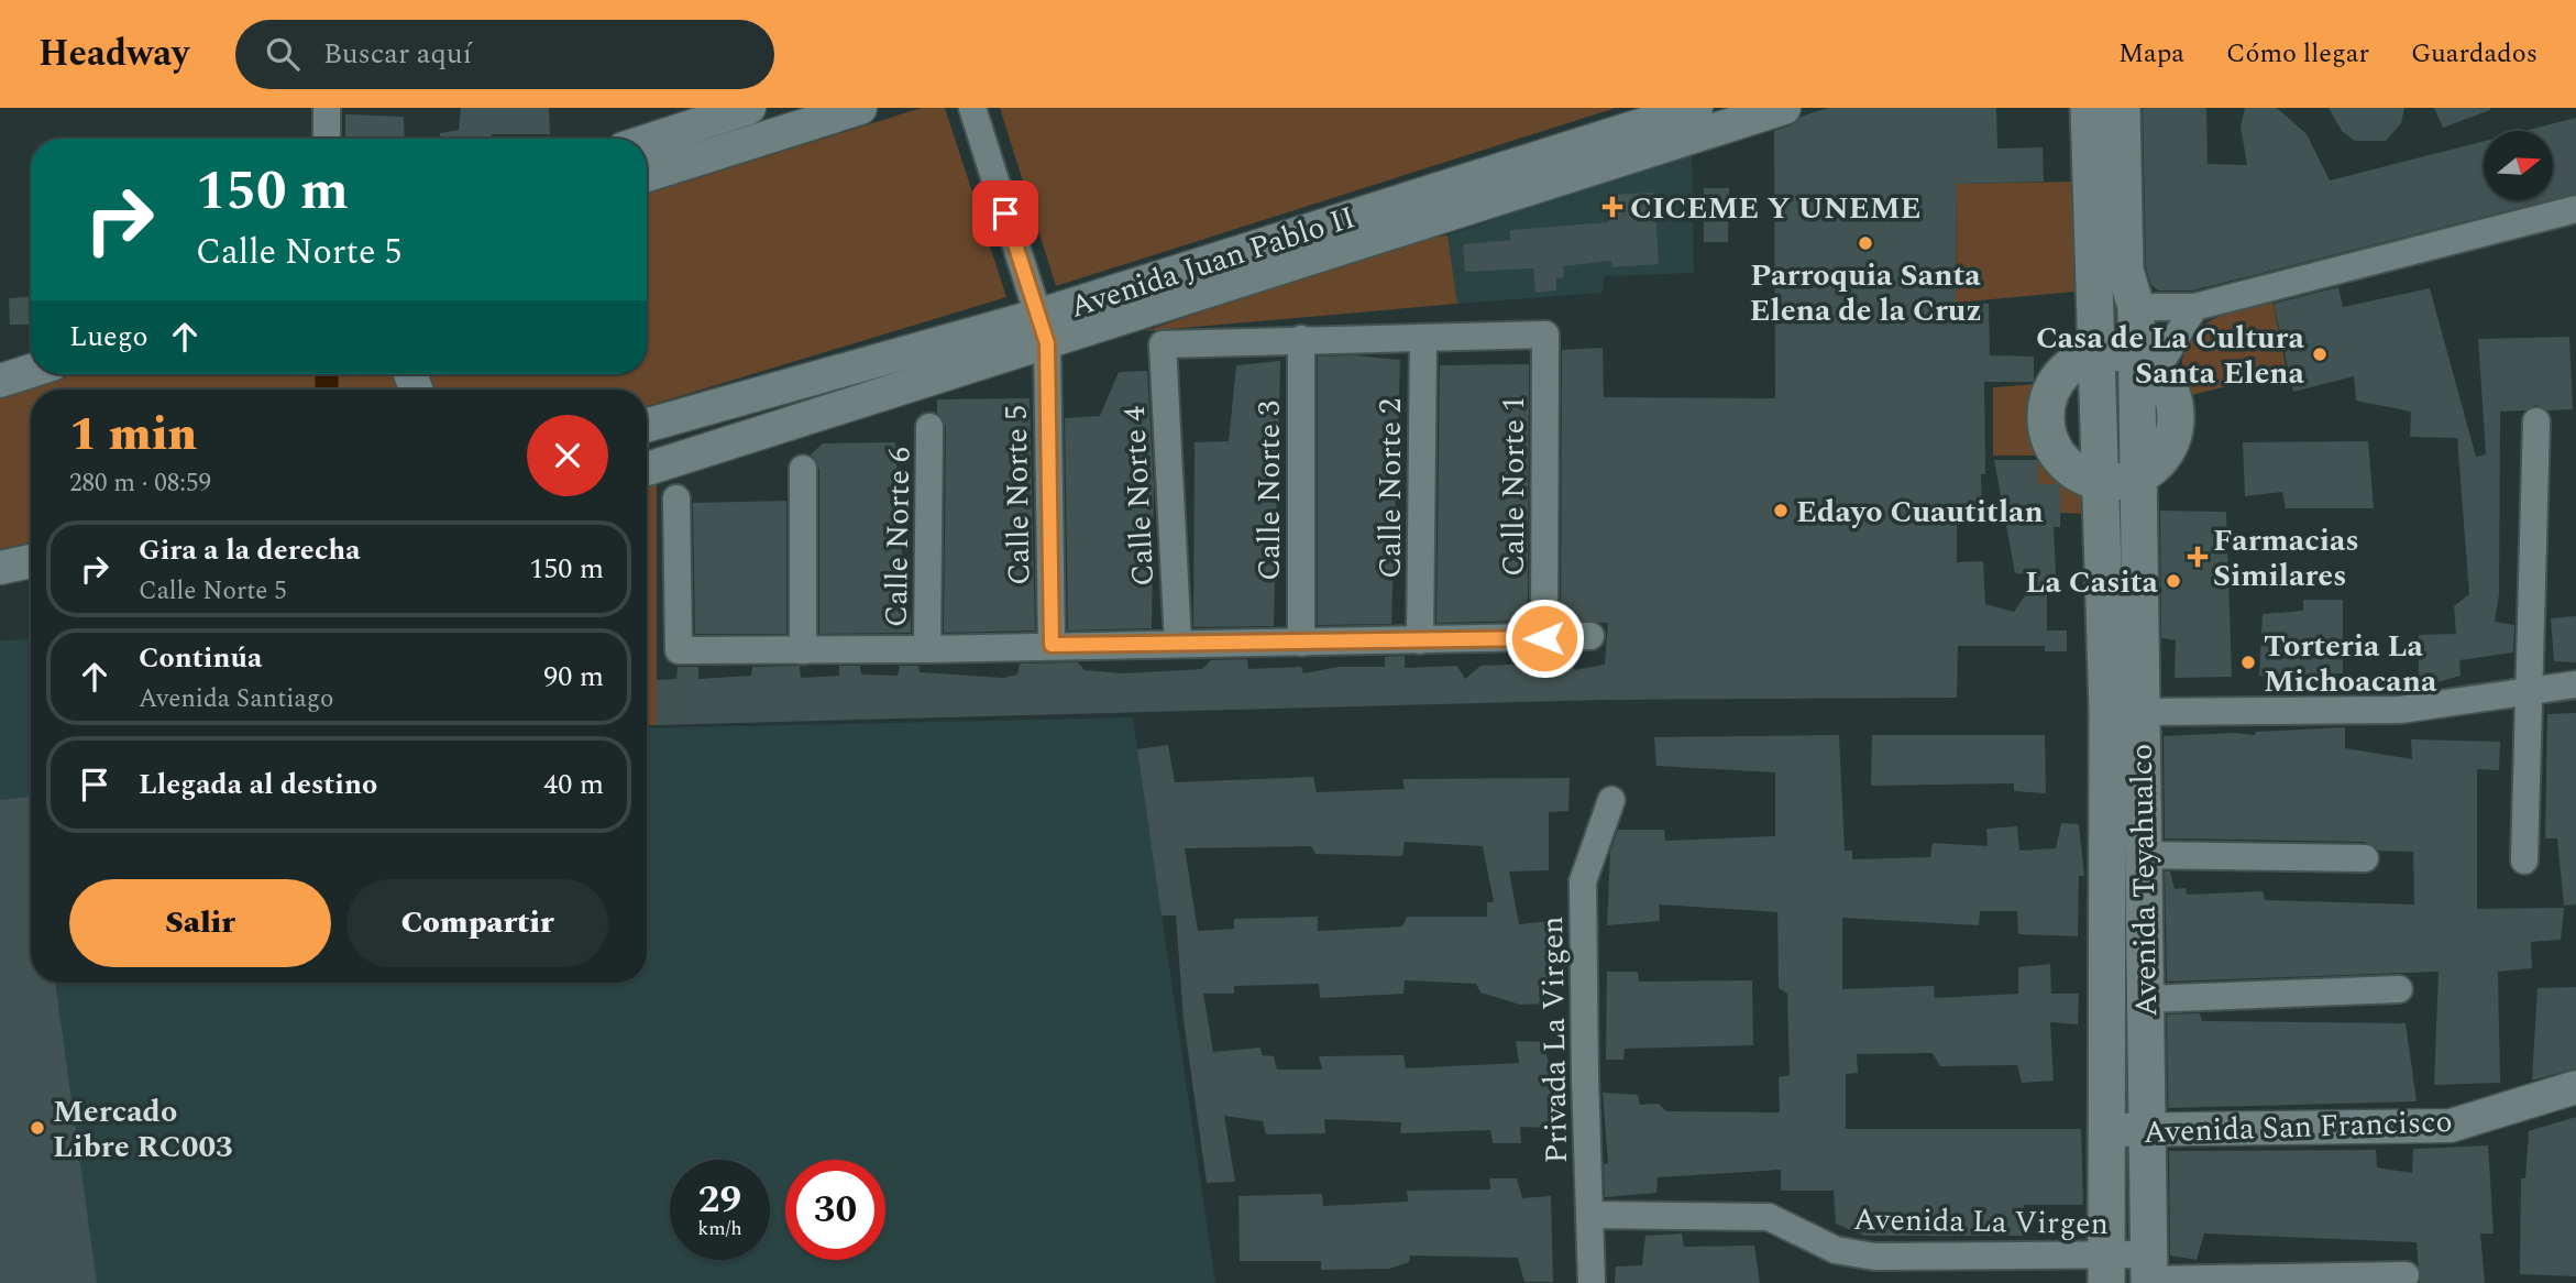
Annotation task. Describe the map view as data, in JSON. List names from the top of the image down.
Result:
{
  "streets": {
    "main road": ["Avenida Teyahualco"],
    "street": [
      "Avenida Juan Pablo II",
      "Calle Norte 1",
      "Calle Norte 2",
      "Calle Norte 3",
      "Calle Norte 5",
      "Calle Norte 4",
      "Calle Norte 6",
      "Privada La Virgen",
      "Avenida San Francisco",
      "Avenida La Virgen"
    ]
  },
  "crossings": [
    ["Avenida Juan Pablo II", "Calle Norte 5"],
    ["Calle Norte 1", "Calle Norte 2"],
    ["Calle Norte 3", "Calle Norte 4"],
    ["Avenida Teyahualco", "Avenida San Francisco"],
    ["Avenida Teyahualco", "Avenida La Virgen"],
    ["Privada La Virgen", "Avenida La Virgen"]
  ],
  "places": {
    "health": ["CICEME Y UNEME", "Farmacias Similares"],
    "other": [
      "Parroquia Santa Elena de la Cruz",
      "Casa de La Cultura Santa Elena",
      "Edayo Cuautitlan",
      "La Casita",
      "Torteria La Michoacana",
      "Mercado Libre RC003"
    ]
  },
  "north": "right",
  "page": {
    "header": "Headway",
    "search": "Buscar aquí",
    "nav": ["Mapa", "Cómo llegar", "Guardados"],
    "turn": ["150 m", "Calle Norte 5"],
    "then": "Luego",
    "heading": ["1 min", "280 m · 08:59"],
    "list": [
      {
        "name": "Gira a la derecha",
        "note": "Calle Norte 5",
        "value": "150 m"
      },
      {
        "name": "Continúa",
        "note": "Avenida Santiago",
        "value": "90 m"
      },
      {
        "name": "Llegada al destino",
        "value": "40 m"
      }
    ],
    "buttons": ["Salir", "Compartir"],
    "speed": "29 km/h",
    "limit": "30"
  }
}
